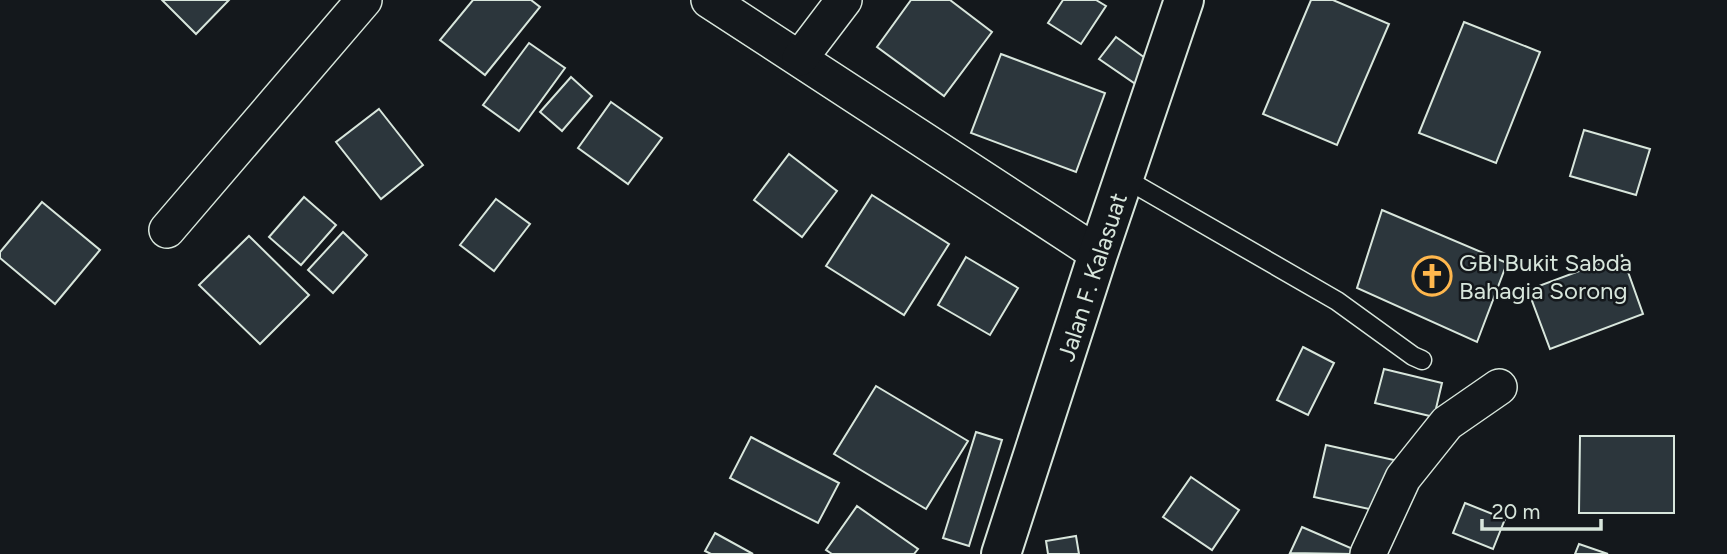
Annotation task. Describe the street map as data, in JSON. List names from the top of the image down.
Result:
{
  "streets": {
    "street": ["Jalan F. Kalasuat"]
  },
  "places": {
    "church": ["GBI Bukit Sabda Bahagia Sorong"]
  },
  "scale_bar": "20 m"
}
